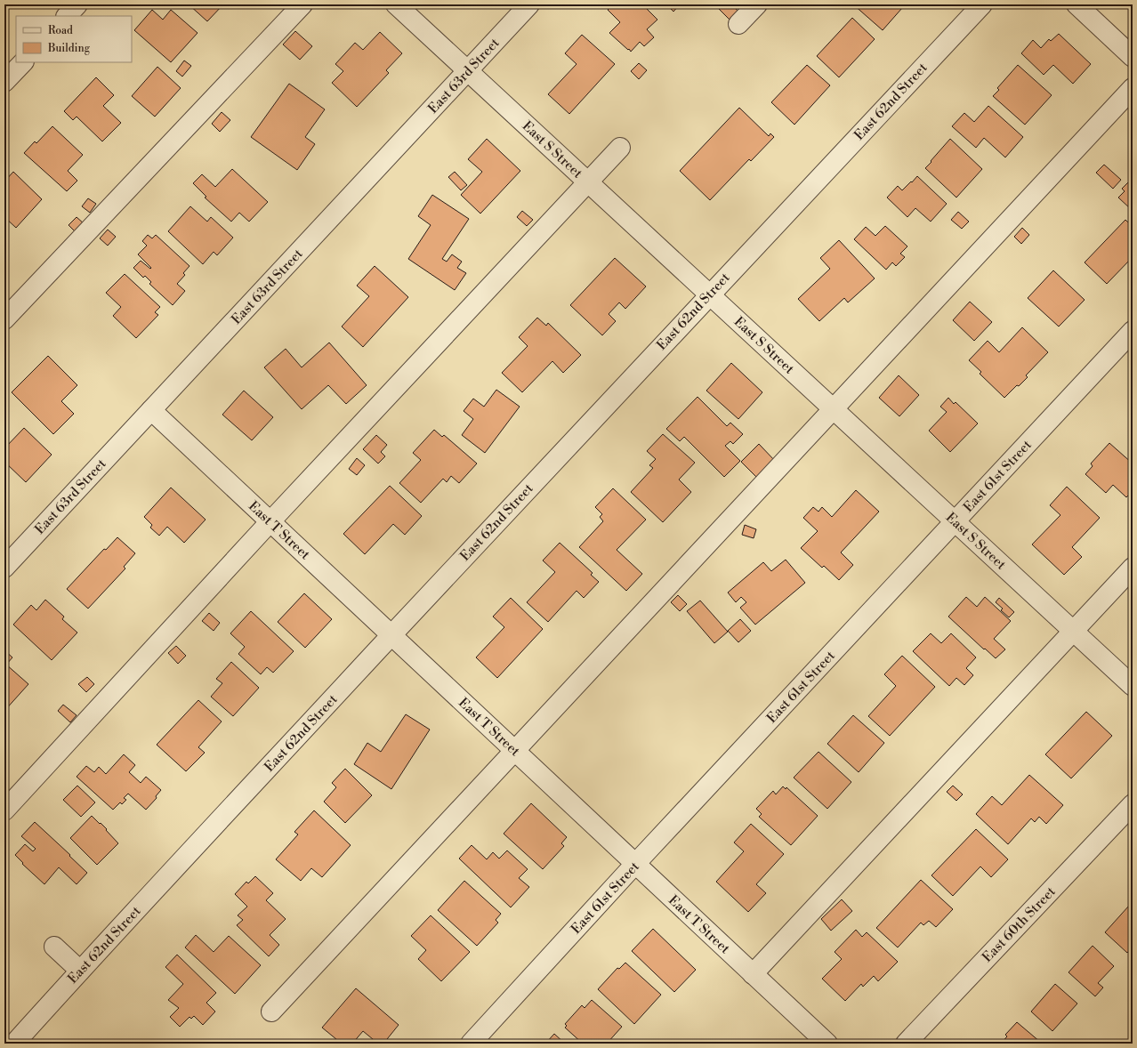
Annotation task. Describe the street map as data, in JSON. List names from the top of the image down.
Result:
{
  "streets": {
    "street": [
      "East 63rd Street",
      "East 62nd Street",
      "East S Street",
      "East 61st Street",
      "East T Street",
      "East 60th Street"
    ]
  },
  "crossings": [
    ["East 63rd Street", "East S Street"],
    ["East 63rd Street", "East T Street"],
    ["East 62nd Street", "East S Street"],
    ["East 62nd Street", "East T Street"],
    ["East S Street", "East 61st Street"],
    ["East 61st Street", "East T Street"]
  ],
  "legend": ["Road", "Building"]
}
